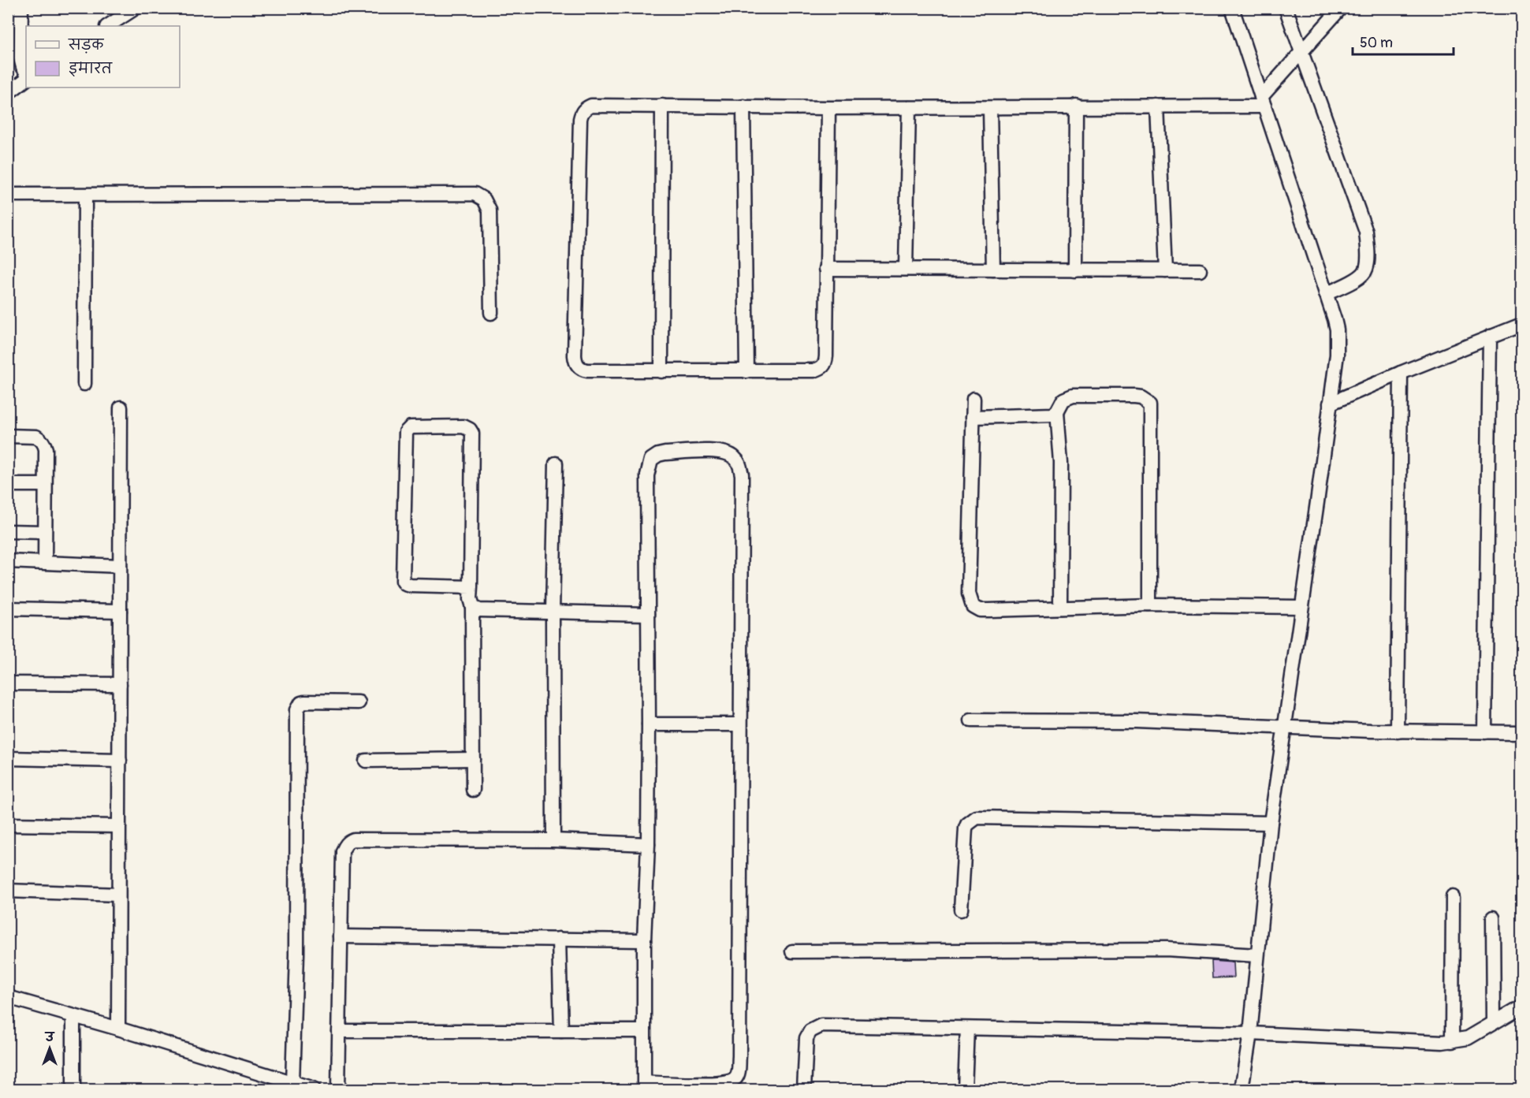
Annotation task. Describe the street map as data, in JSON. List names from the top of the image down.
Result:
{
  "legend": ["सड़क", "इमारत"],
  "scale_bar": "50 m",
  "north": "top"
}
